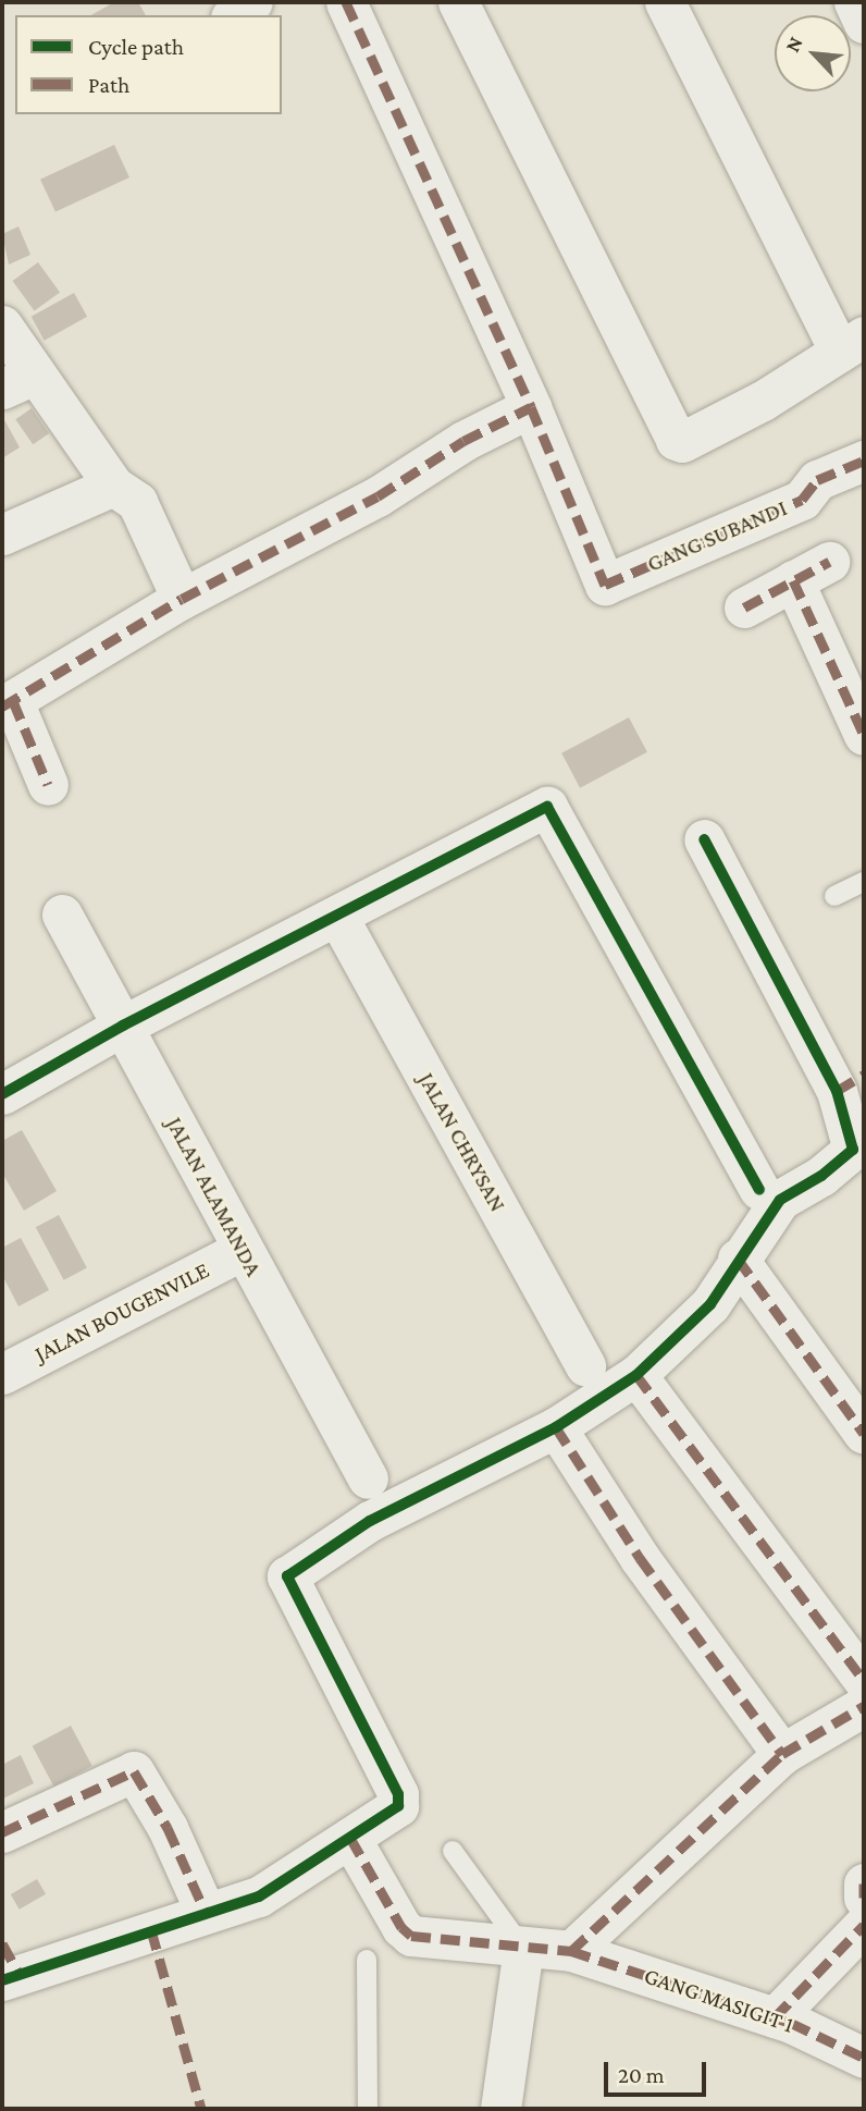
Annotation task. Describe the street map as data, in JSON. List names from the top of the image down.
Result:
{
  "streets": {
    "street": [
      "GANG SUBANDI",
      "JALAN CHRYSAN",
      "JALAN ALAMANDA",
      "JALAN BOUGENVILE",
      "GANG MASIGIT 1"
    ]
  },
  "crossings": [
    ["JALAN ALAMANDA", "JALAN BOUGENVILE"]
  ],
  "legend": ["Cycle path", "Path"],
  "scale_bar": "20 m",
  "north": "top left"
}
